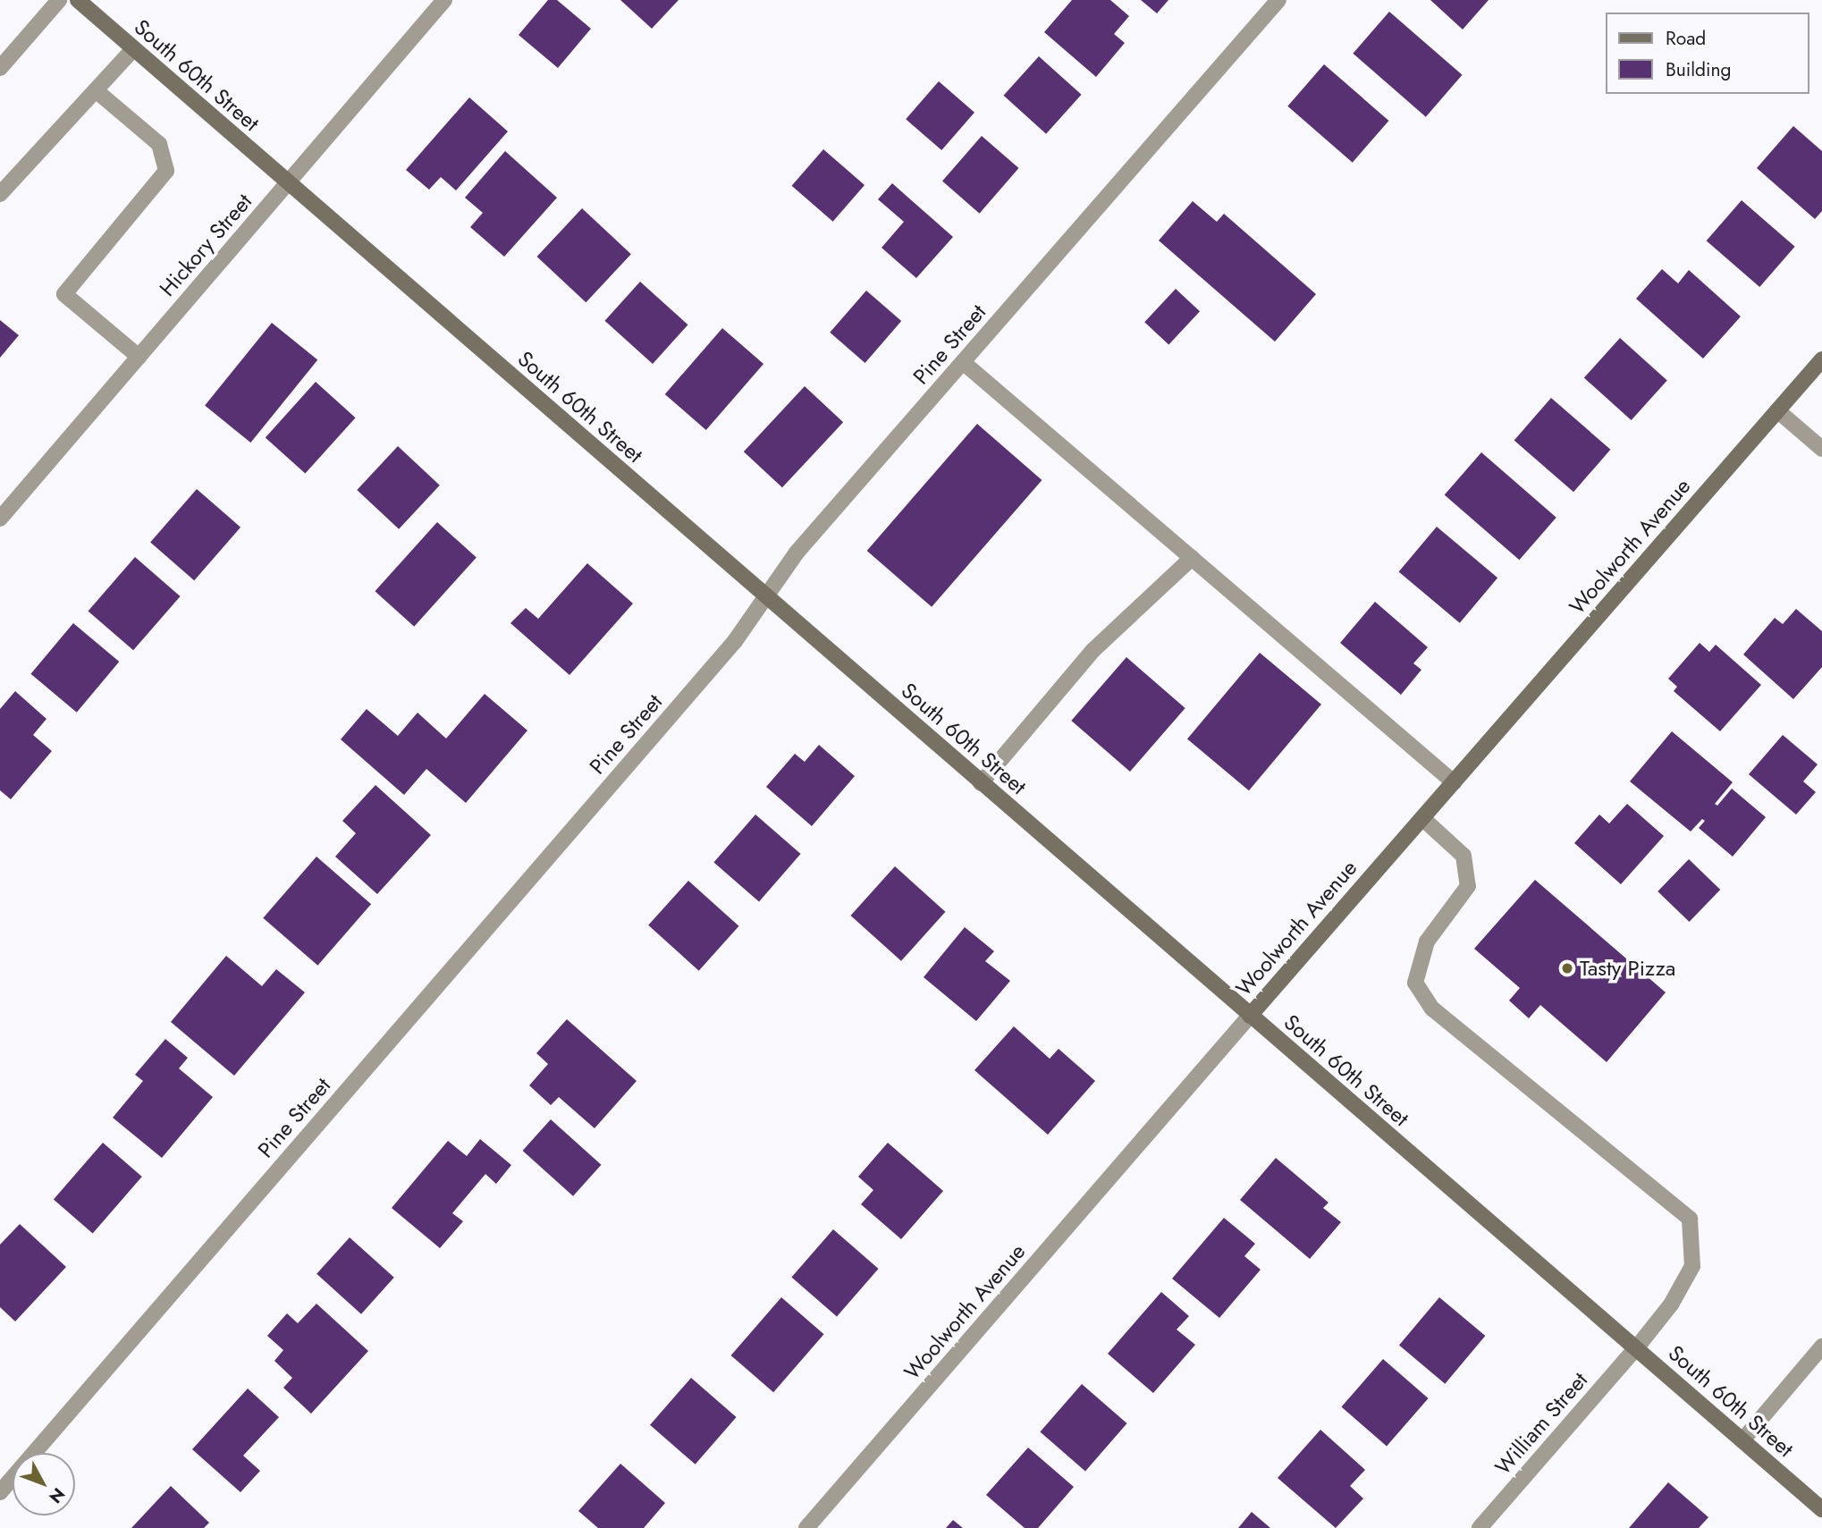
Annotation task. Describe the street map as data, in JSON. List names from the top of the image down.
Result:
{
  "streets": {
    "main road": ["South 60th Street", "Woolworth Avenue"],
    "street": ["Hickory Street", "Pine Street", "William Street"]
  },
  "crossings": [
    ["South 60th Street", "Hickory Street"],
    ["South 60th Street", "Pine Street"],
    ["South 60th Street", "Woolworth Avenue"],
    ["South 60th Street", "William Street"],
    ["Woolworth Avenue", "William Street"]
  ],
  "places": ["Tasty Pizza"],
  "legend": ["Road", "Building"],
  "north": "bottom right"
}
